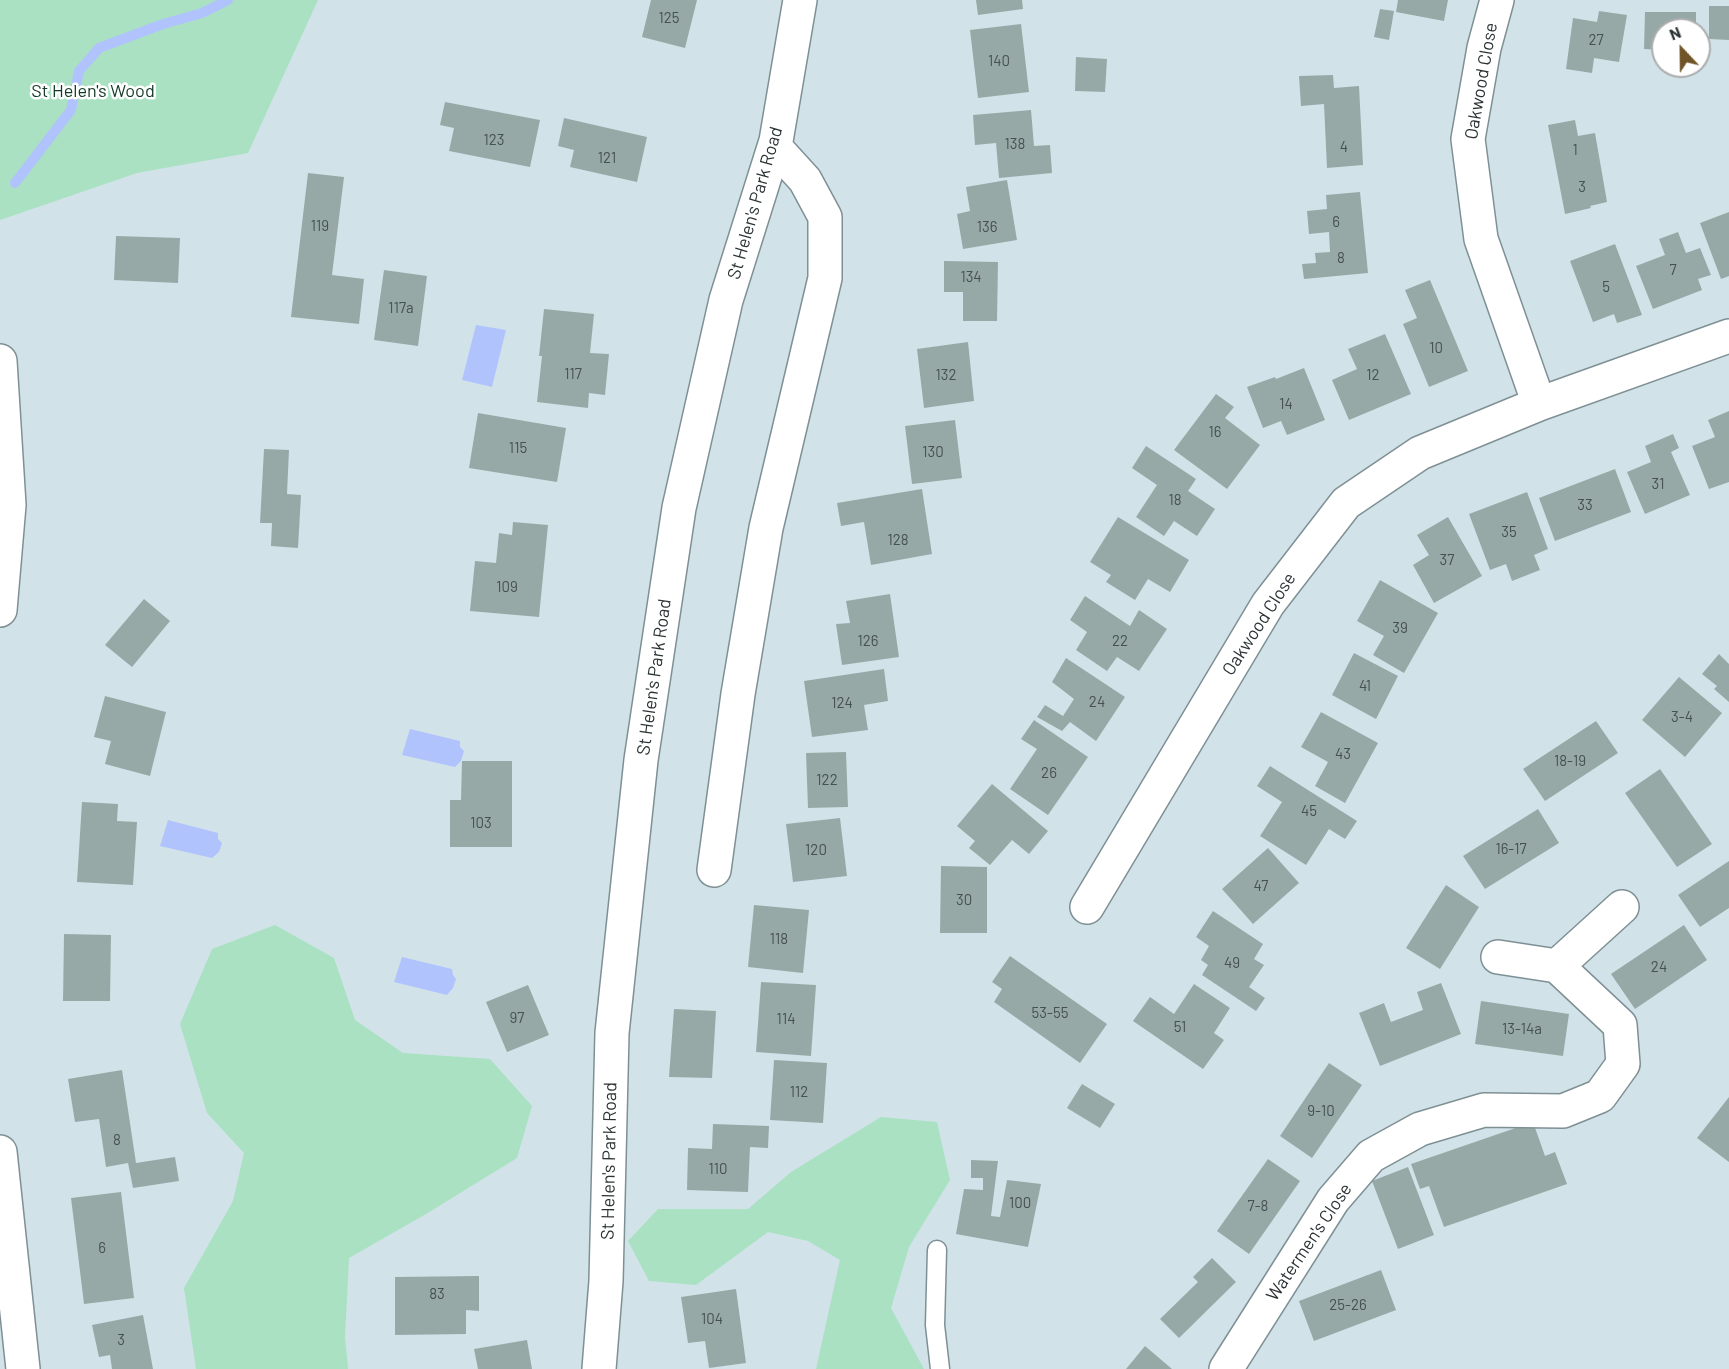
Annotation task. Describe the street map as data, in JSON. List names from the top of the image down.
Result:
{
  "streets": {
    "street": ["Oakwood Close", "St Helen's Park Road", "Watermen's Close"]
  },
  "parks": ["St Helen's Wood"],
  "house_numbers": [
    "125",
    "27",
    "140",
    "123",
    "138",
    "4",
    "1",
    "121",
    "3",
    "6",
    "119",
    "136",
    "8",
    "7",
    "134",
    "5",
    "117a",
    "10",
    "117",
    "132",
    "12",
    "14",
    "16",
    "115",
    "130",
    "31",
    "18",
    "33",
    "35",
    "128",
    "37",
    "109",
    "39",
    "126",
    "22",
    "41",
    "24",
    "124",
    "3-4",
    "43",
    "18-19",
    "26",
    "122",
    "45",
    "103",
    "16-17",
    "120",
    "47",
    "30",
    "118",
    "49",
    "24",
    "53-55",
    "97",
    "114",
    "51",
    "13-14a",
    "112",
    "9-10",
    "8",
    "110",
    "100",
    "7-8",
    "6",
    "83",
    "25-26",
    "104",
    "3"
  ],
  "north": "top"
}
